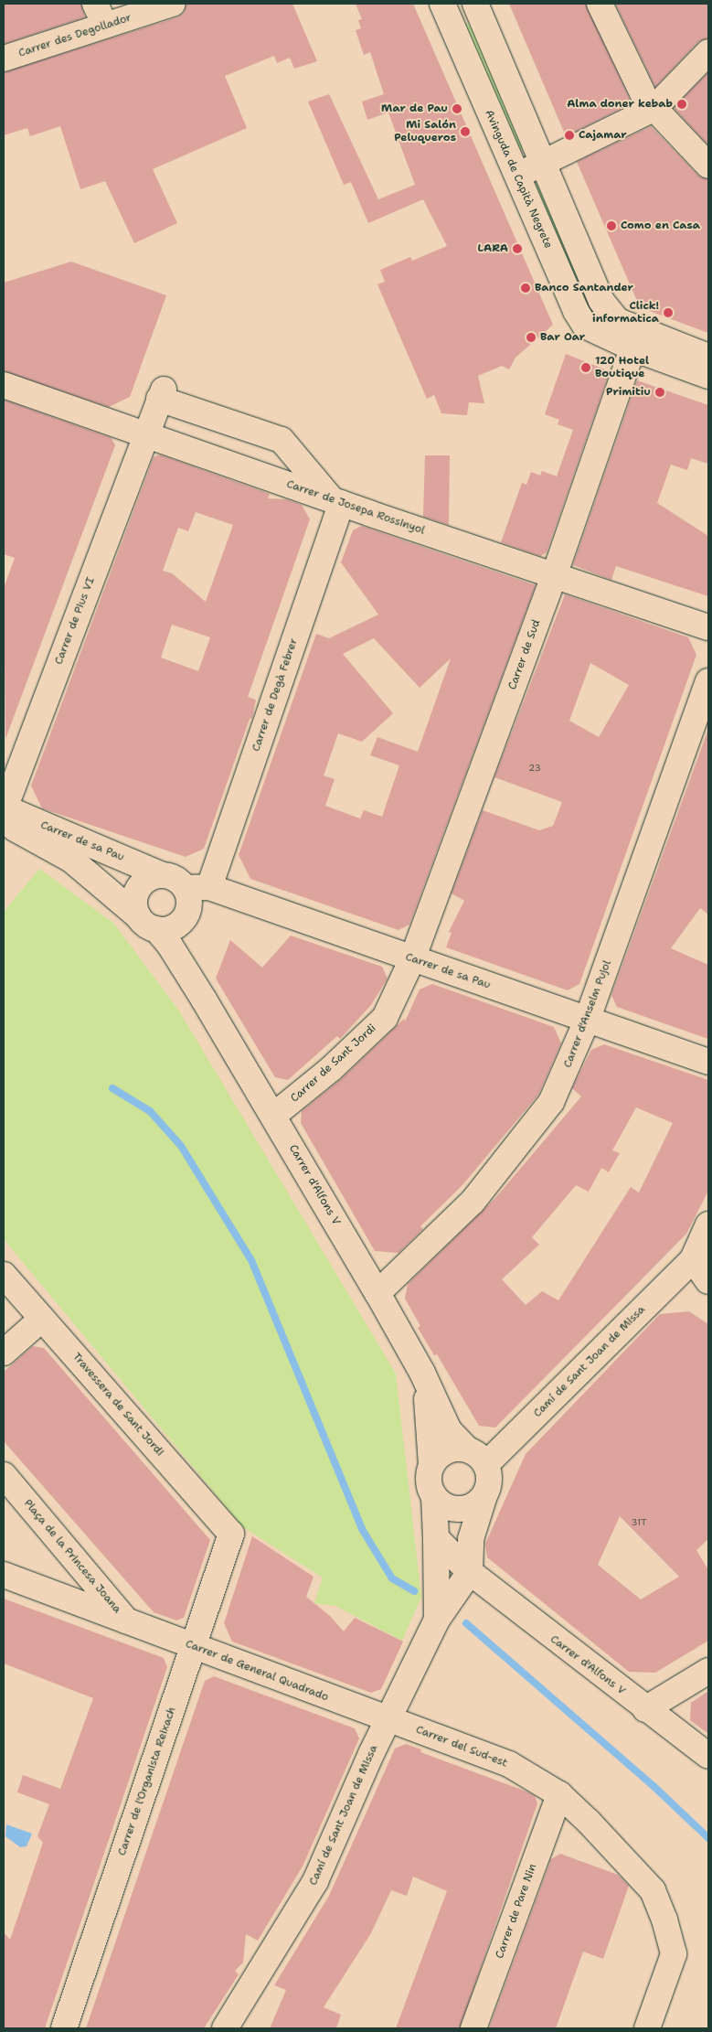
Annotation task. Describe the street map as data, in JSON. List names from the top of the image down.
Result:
{
  "streets": {
    "street": [
      "Carrer des Degollador",
      "Avinguda de Capità Negrete",
      "Carrer de Josepa Rossinyol",
      "Carrer de Pius VI",
      "Carrer de Sud",
      "Carrer de Degà Febrer",
      "Carrer de sa Pau",
      "Carrer d'Anselm Pujol",
      "Carrer de Sant Jordi",
      "Carrer d'Alfons V",
      "Camí de Sant Joan de Missa",
      "Travessera de Sant Jordi",
      "Plaça de la Princesa Joana",
      "Carrer de General Quadrado",
      "Carrer del Sud-est",
      "Carrer de l'Organista Reixach",
      "Carrer de Pare Nin"
    ]
  },
  "crossings": [
    ["Avinguda de Capità Negrete", "Carrer de Sud"],
    ["Carrer de Josepa Rossinyol", "Carrer de Pius VI"],
    ["Carrer de Josepa Rossinyol", "Carrer de Sud"],
    ["Carrer de Josepa Rossinyol", "Carrer de Degà Febrer"],
    ["Carrer de Pius VI", "Carrer de Degà Febrer"],
    ["Carrer de Pius VI", "Carrer de sa Pau"],
    ["Carrer de Sud", "Carrer de sa Pau"],
    ["Carrer de Sud", "Carrer de Sant Jordi"],
    ["Carrer de Degà Febrer", "Carrer de sa Pau"],
    ["Carrer de Degà Febrer", "Carrer d'Alfons V"],
    ["Carrer de sa Pau", "Carrer d'Anselm Pujol"],
    ["Carrer de sa Pau", "Carrer de Sant Jordi"],
    ["Carrer de sa Pau", "Carrer d'Alfons V"],
    ["Carrer d'Anselm Pujol", "Carrer d'Alfons V"],
    ["Carrer de Sant Jordi", "Carrer d'Alfons V"],
    ["Carrer d'Alfons V", "Camí de Sant Joan de Missa"],
    ["Camí de Sant Joan de Missa", "Carrer de General Quadrado"],
    ["Camí de Sant Joan de Missa", "Carrer del Sud-est"],
    ["Travessera de Sant Jordi", "Carrer de l'Organista Reixach"],
    ["Plaça de la Princesa Joana", "Carrer de General Quadrado"],
    ["Carrer de General Quadrado", "Carrer del Sud-est"],
    ["Carrer de General Quadrado", "Carrer de l'Organista Reixach"],
    ["Carrer del Sud-est", "Carrer de Pare Nin"]
  ],
  "places": [
    "Alma doner kebab",
    "Mar de Pau",
    "Mi Salón Peluqueros",
    "Cajamar",
    "Como en Casa",
    "LARA",
    "Banco Santander",
    "Click! informatica",
    "Bar Oar",
    "120 Hotel Boutique",
    "Primitiu"
  ],
  "house_numbers": ["23", "31T"]
}
